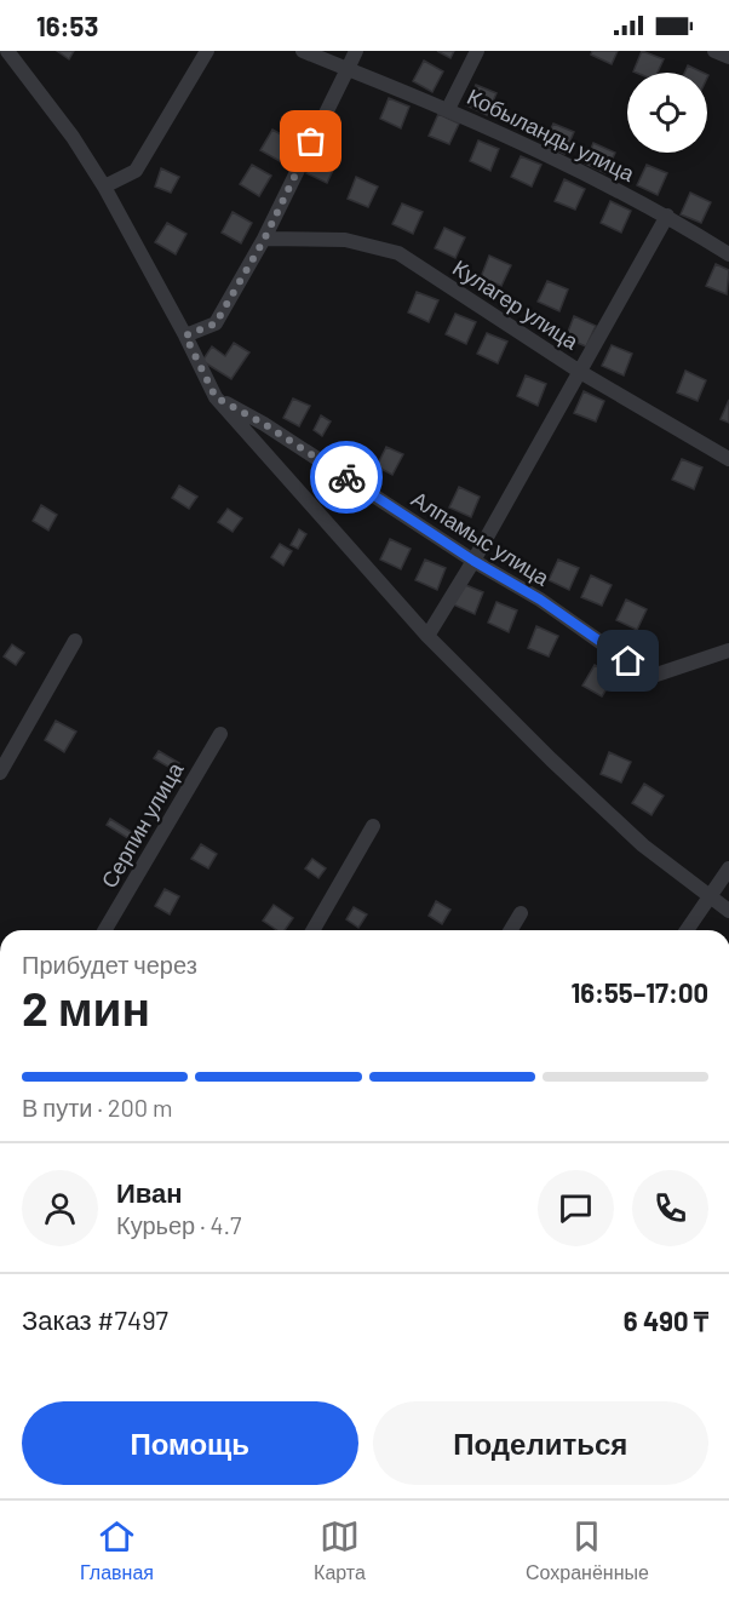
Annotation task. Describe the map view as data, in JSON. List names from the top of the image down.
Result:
{
  "streets": {
    "street": [
      "Кобыланды улица",
      "Кулагер улица",
      "Алпамыс улица",
      "Серпин улица"
    ]
  },
  "page": {
    "status": "16:53",
    "heading": ["2 мин", "Прибудет через", "16:55–17:00"],
    "panel": [
      "Иван",
      "Курьер · 4.7",
      "Заказ #7497",
      "6 490 ₸"
    ],
    "bar": "В пути · 200 m",
    "buttons": ["Помощь", "Поделиться"],
    "tabs": ["Главная", "Карта", "Сохранённые"]
  }
}
